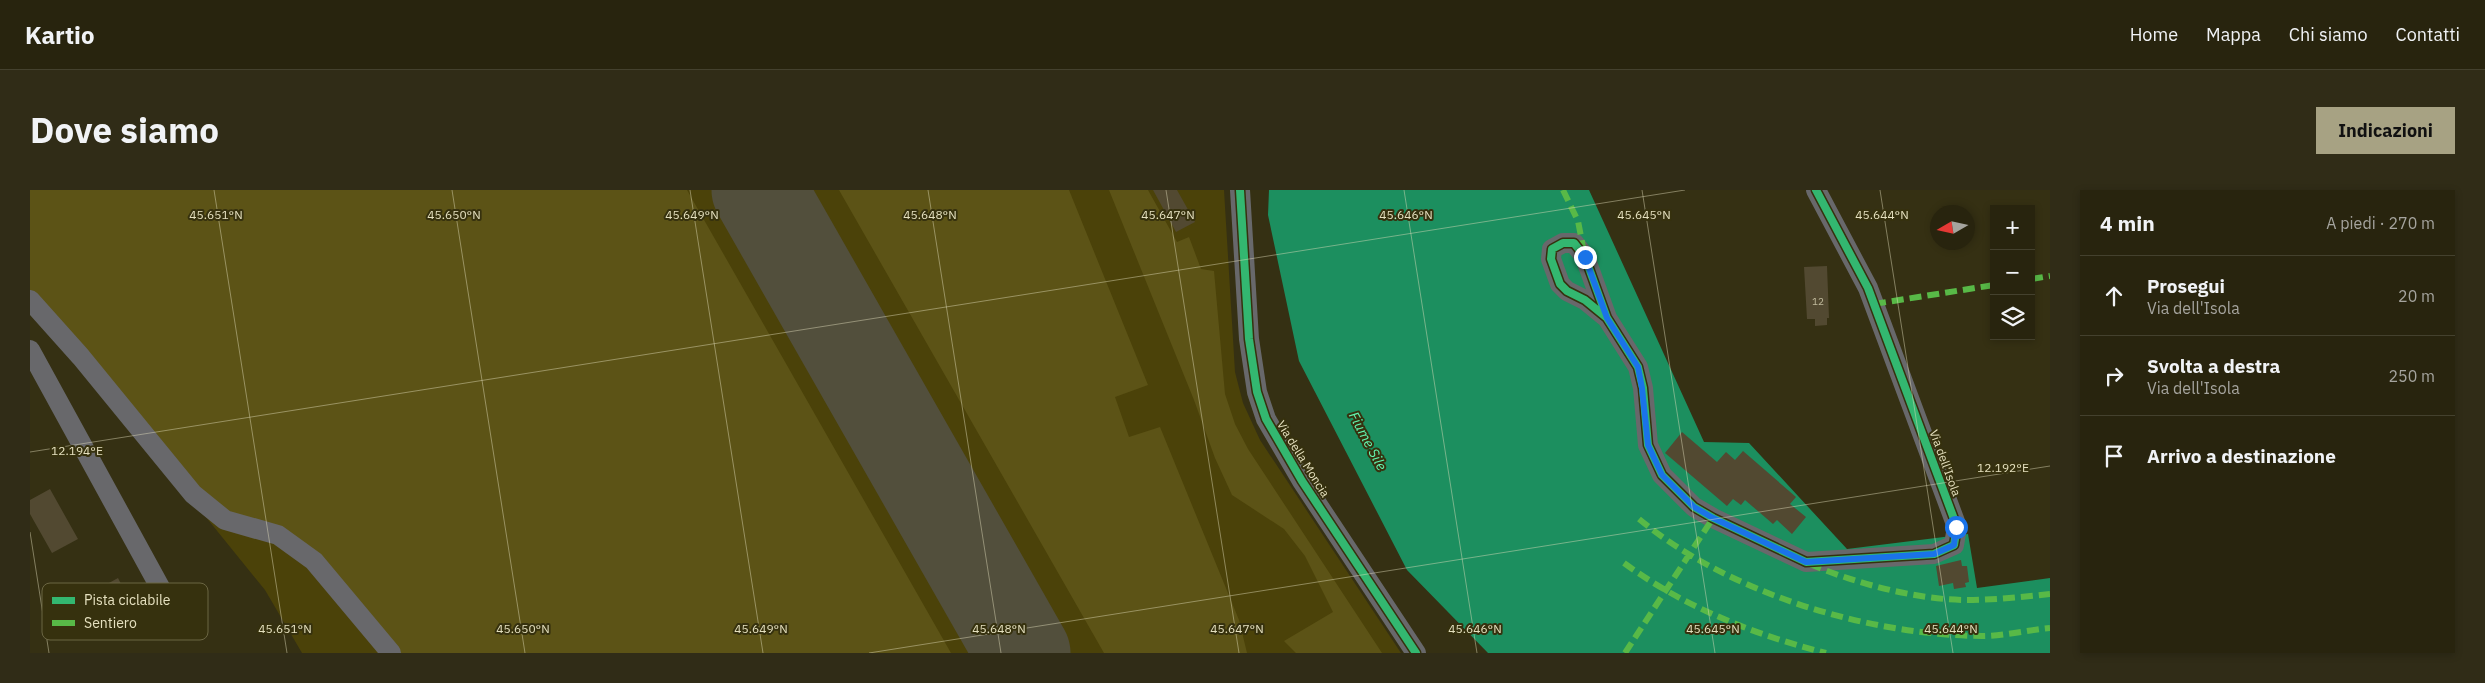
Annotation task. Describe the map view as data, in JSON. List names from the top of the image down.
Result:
{
  "streets": {
    "street": ["Via della Moncia", "Via dell'Isola"]
  },
  "water": ["Fiume Sile"],
  "house_numbers": ["12"],
  "legend": ["Pista ciclabile", "Sentiero"],
  "north": "left",
  "page": {
    "header": "Kartio",
    "nav": [
      "Home",
      "Mappa",
      "Chi siamo",
      "Contatti"
    ],
    "title": "Dove siamo",
    "buttons": "Indicazioni",
    "heading": ["4 min", "A piedi · 270 m"],
    "map_buttons": ["+", "−"],
    "list": [
      ["Prosegui", "Via dell'Isola", "20 m"],
      ["Svolta a destra", "Via dell'Isola", "250 m"],
      "Arrivo a destinazione"
    ]
  },
  "coordinates": [
    "45.646°N",
    "45.651°N",
    "45.650°N",
    "45.649°N",
    "45.648°N",
    "45.647°N",
    "45.645°N",
    "45.644°N",
    "12.194°E",
    "12.192°E"
  ]
}
